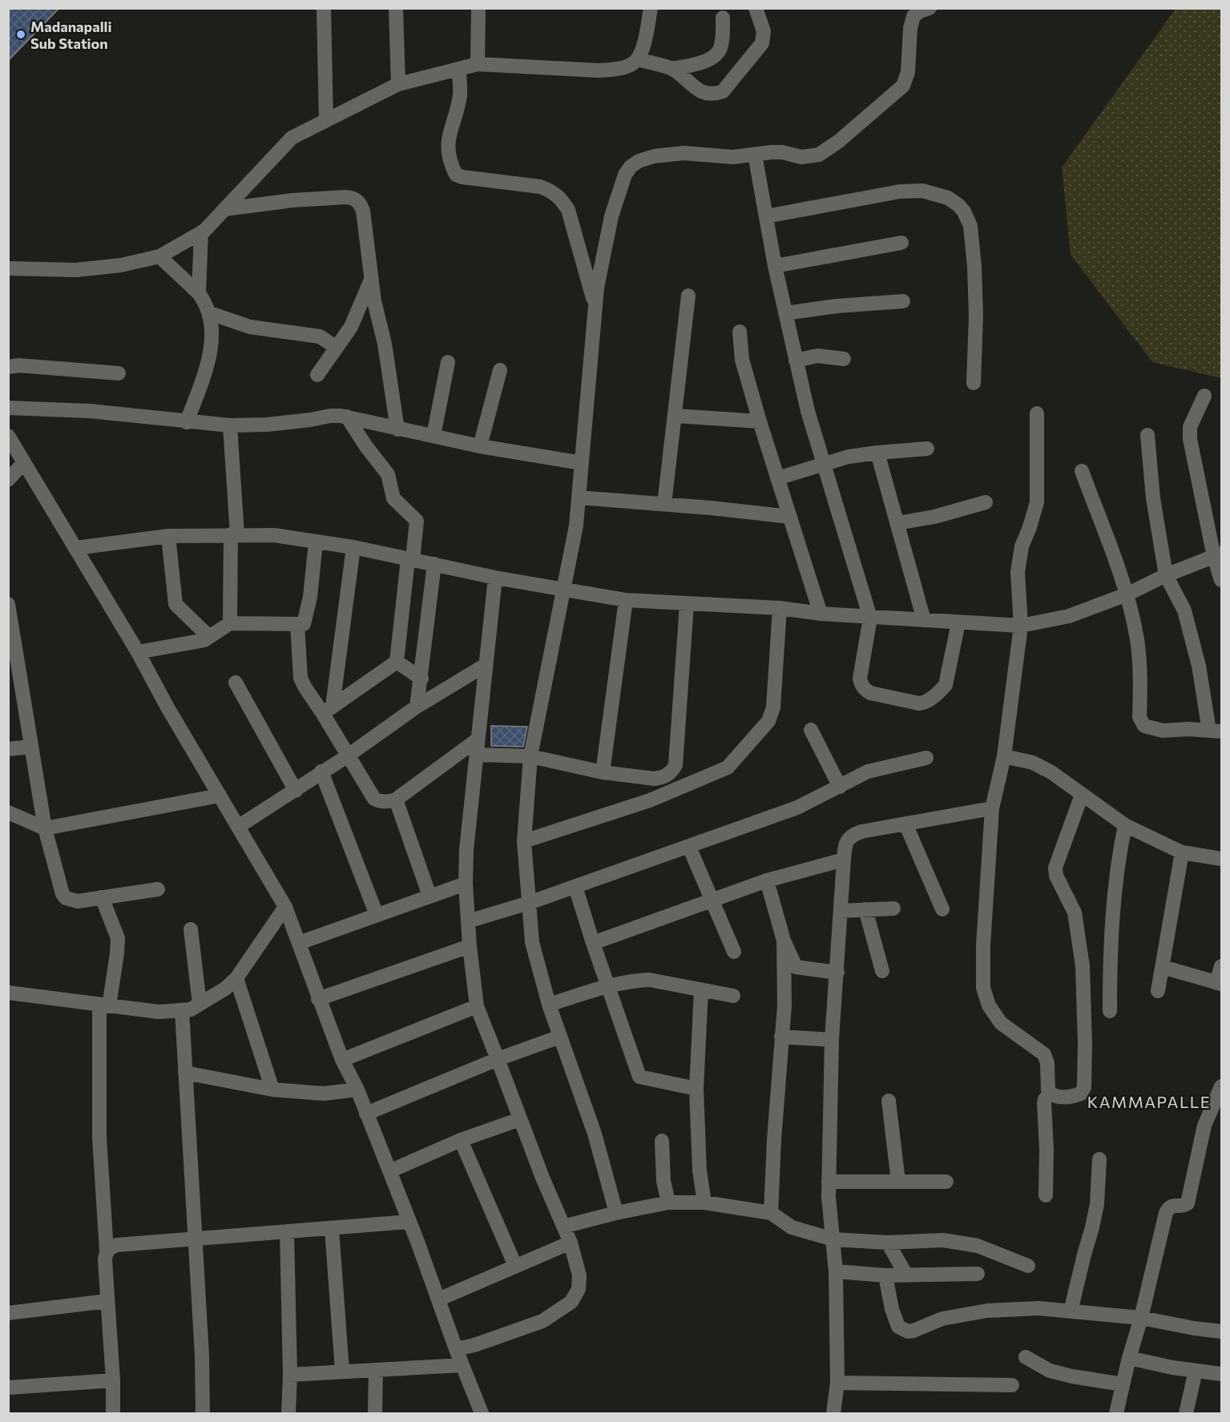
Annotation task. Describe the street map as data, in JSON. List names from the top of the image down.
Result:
{
  "districts": ["KAMMAPALLE"],
  "places": ["Madanapalli Sub Station"]
}
